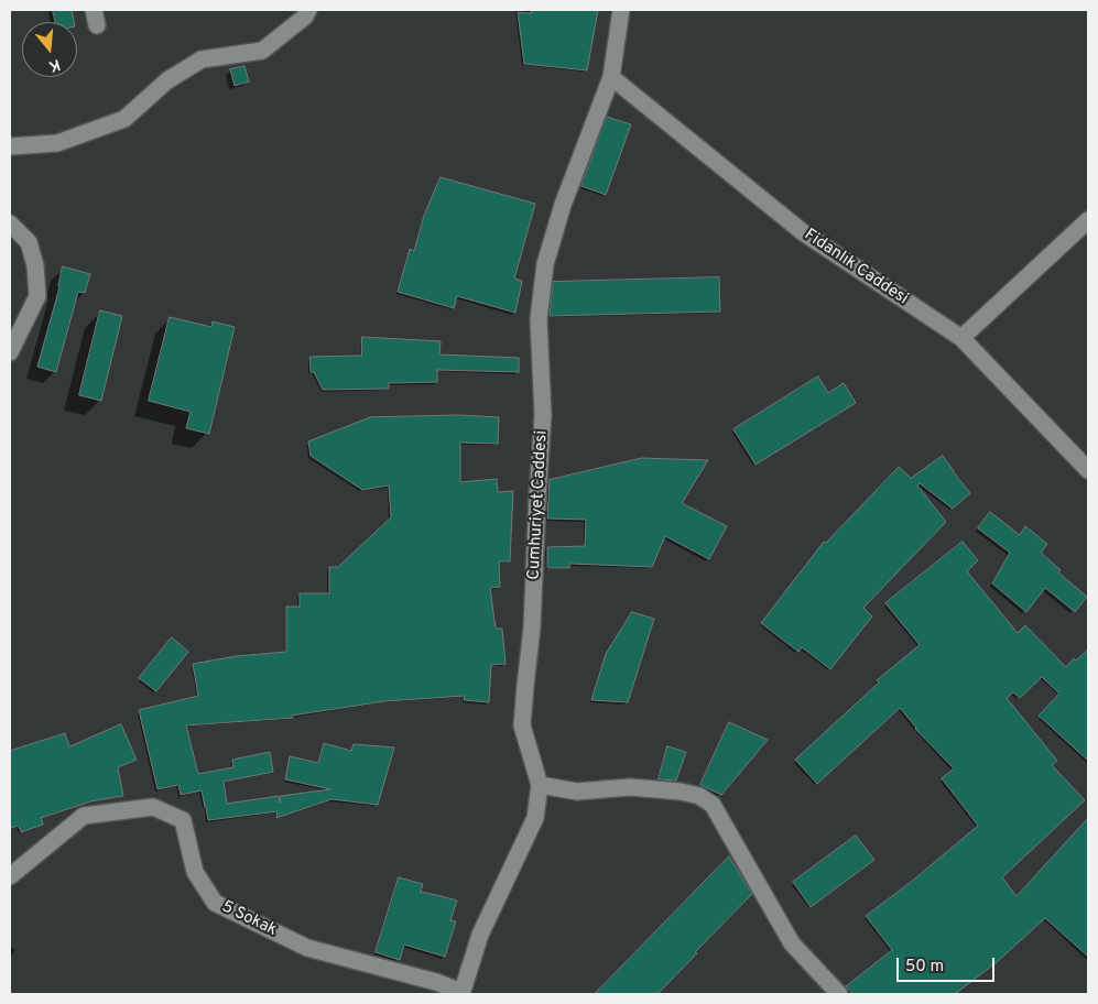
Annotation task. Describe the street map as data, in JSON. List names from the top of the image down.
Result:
{
  "streets": {
    "street": ["Fidanlık Caddesi", "Cumhuriyet Caddesi", "5 Sokak"]
  },
  "crossings": [
    ["Fidanlık Caddesi", "Cumhuriyet Caddesi"],
    ["Cumhuriyet Caddesi", "5 Sokak"]
  ],
  "scale_bar": "50 m",
  "north": "bottom"
}
